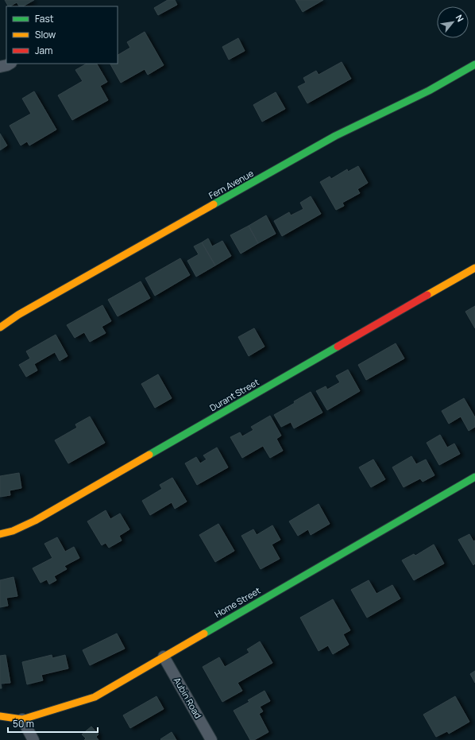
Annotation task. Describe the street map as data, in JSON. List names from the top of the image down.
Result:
{
  "streets": {
    "street": [
      "Fern Avenue",
      "Durant Street",
      "Home Street",
      "Aubin Road"
    ]
  },
  "crossings": [
    ["Home Street", "Aubin Road"]
  ],
  "legend": ["Fast", "Slow", "Jam"],
  "scale_bar": "50 m",
  "north": "top right"
}
